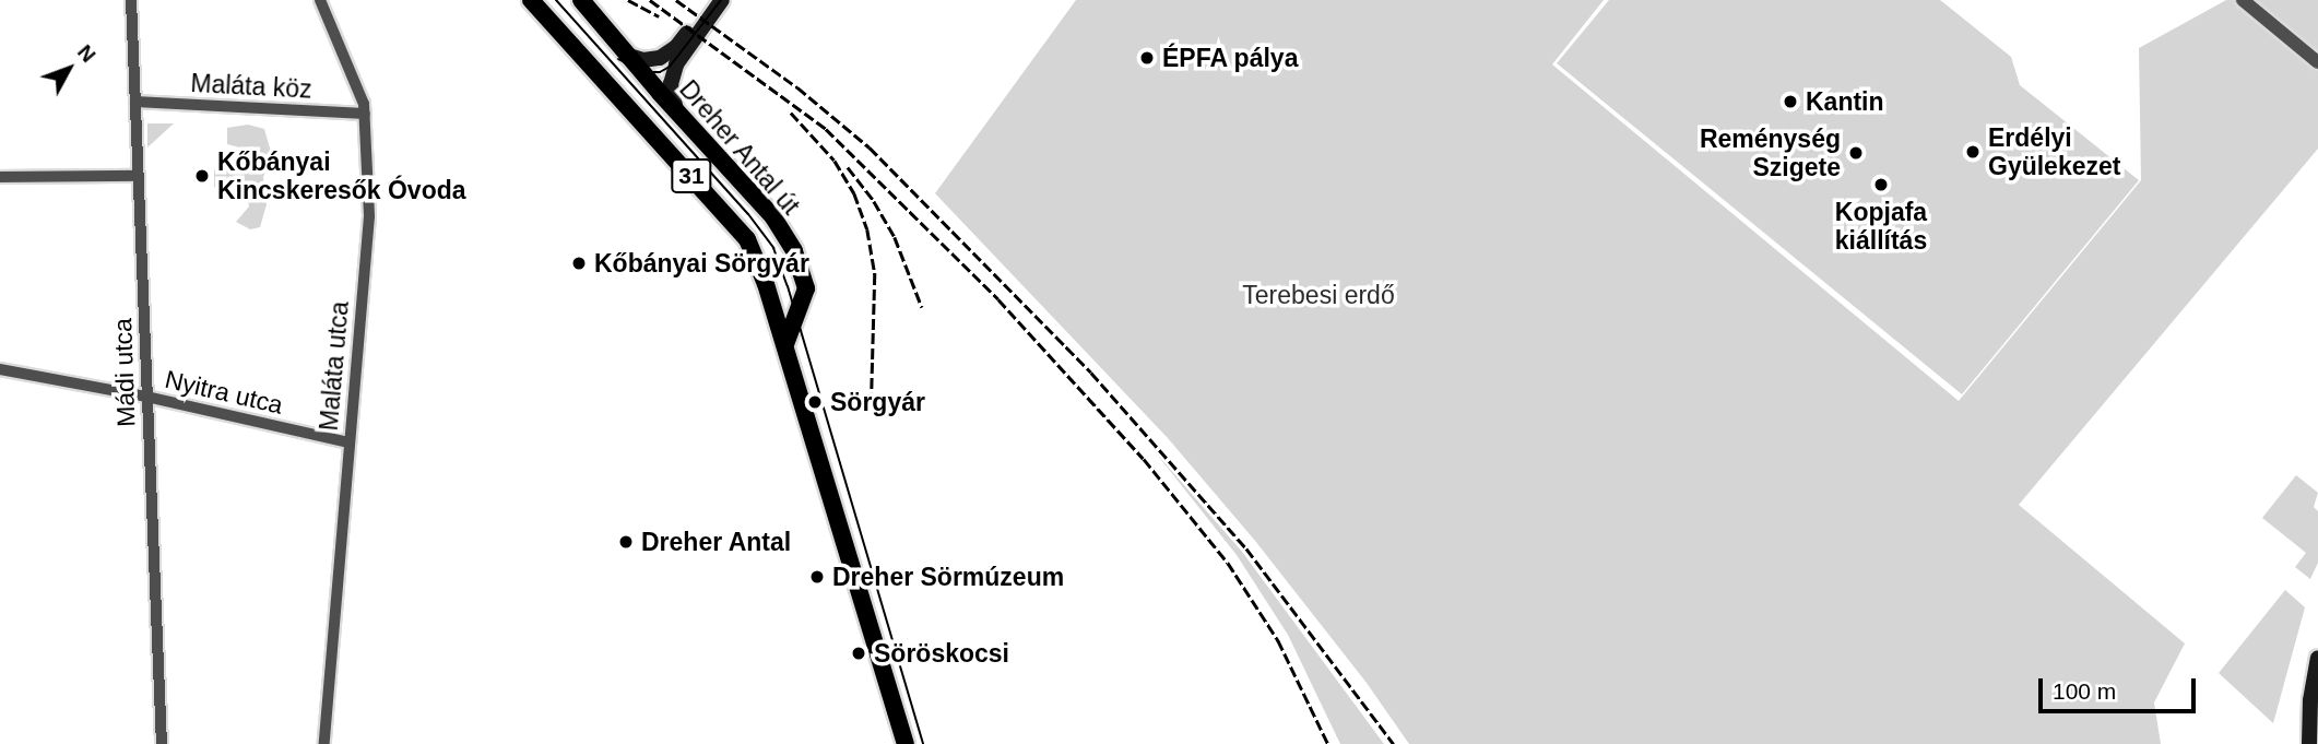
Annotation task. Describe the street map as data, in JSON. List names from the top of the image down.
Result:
{
  "streets": {
    "main road": ["Dreher Antal út", "31"],
    "street": [
      "Maláta köz",
      "Maláta utca",
      "Mádi utca",
      "Nyitra utca"
    ]
  },
  "crossings": [
    ["Maláta köz", "Maláta utca"],
    ["Maláta köz", "Mádi utca"],
    ["Maláta utca", "Nyitra utca"],
    ["Mádi utca", "Nyitra utca"]
  ],
  "parks": ["Terebesi erdő"],
  "places": [
    "ÉPFA pálya",
    "Kantin",
    "Erdélyi Gyülekezet",
    "Reménység Szigete",
    "Kőbányai Kincskeresők Óvoda",
    "Kopjafa kiállítás",
    "Kőbányai Sörgyár",
    "Sörgyár",
    "Dreher Antal",
    "Dreher Sörmúzeum",
    "Söröskocsi"
  ],
  "scale_bar": "100 m",
  "north": "top right"
}
